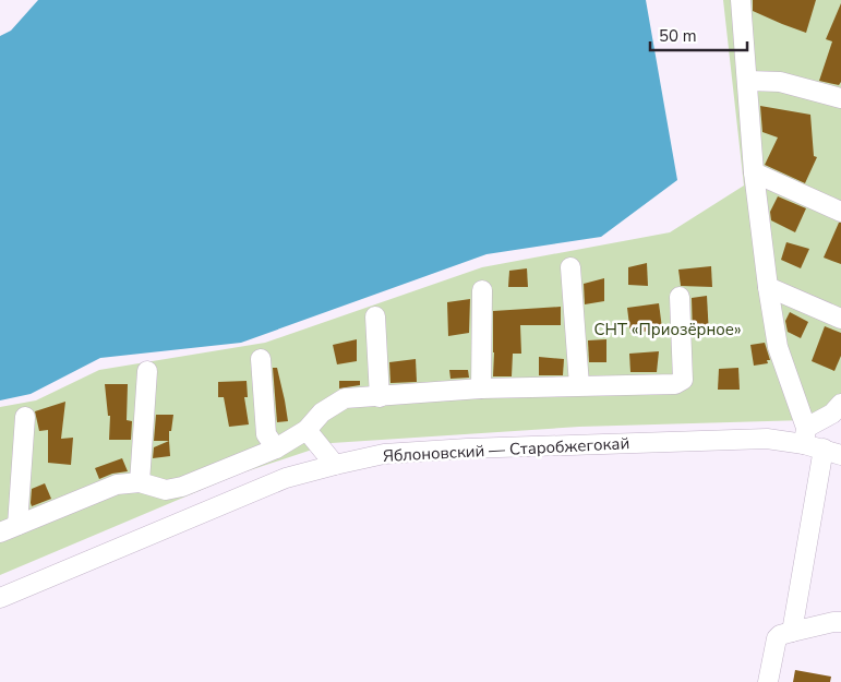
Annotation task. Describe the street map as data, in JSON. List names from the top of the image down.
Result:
{
  "streets": {
    "street": ["Яблоновский — Старобжегокай"]
  },
  "parks": ["СНТ «Приозёрное»"],
  "scale_bar": "50 m"
}
